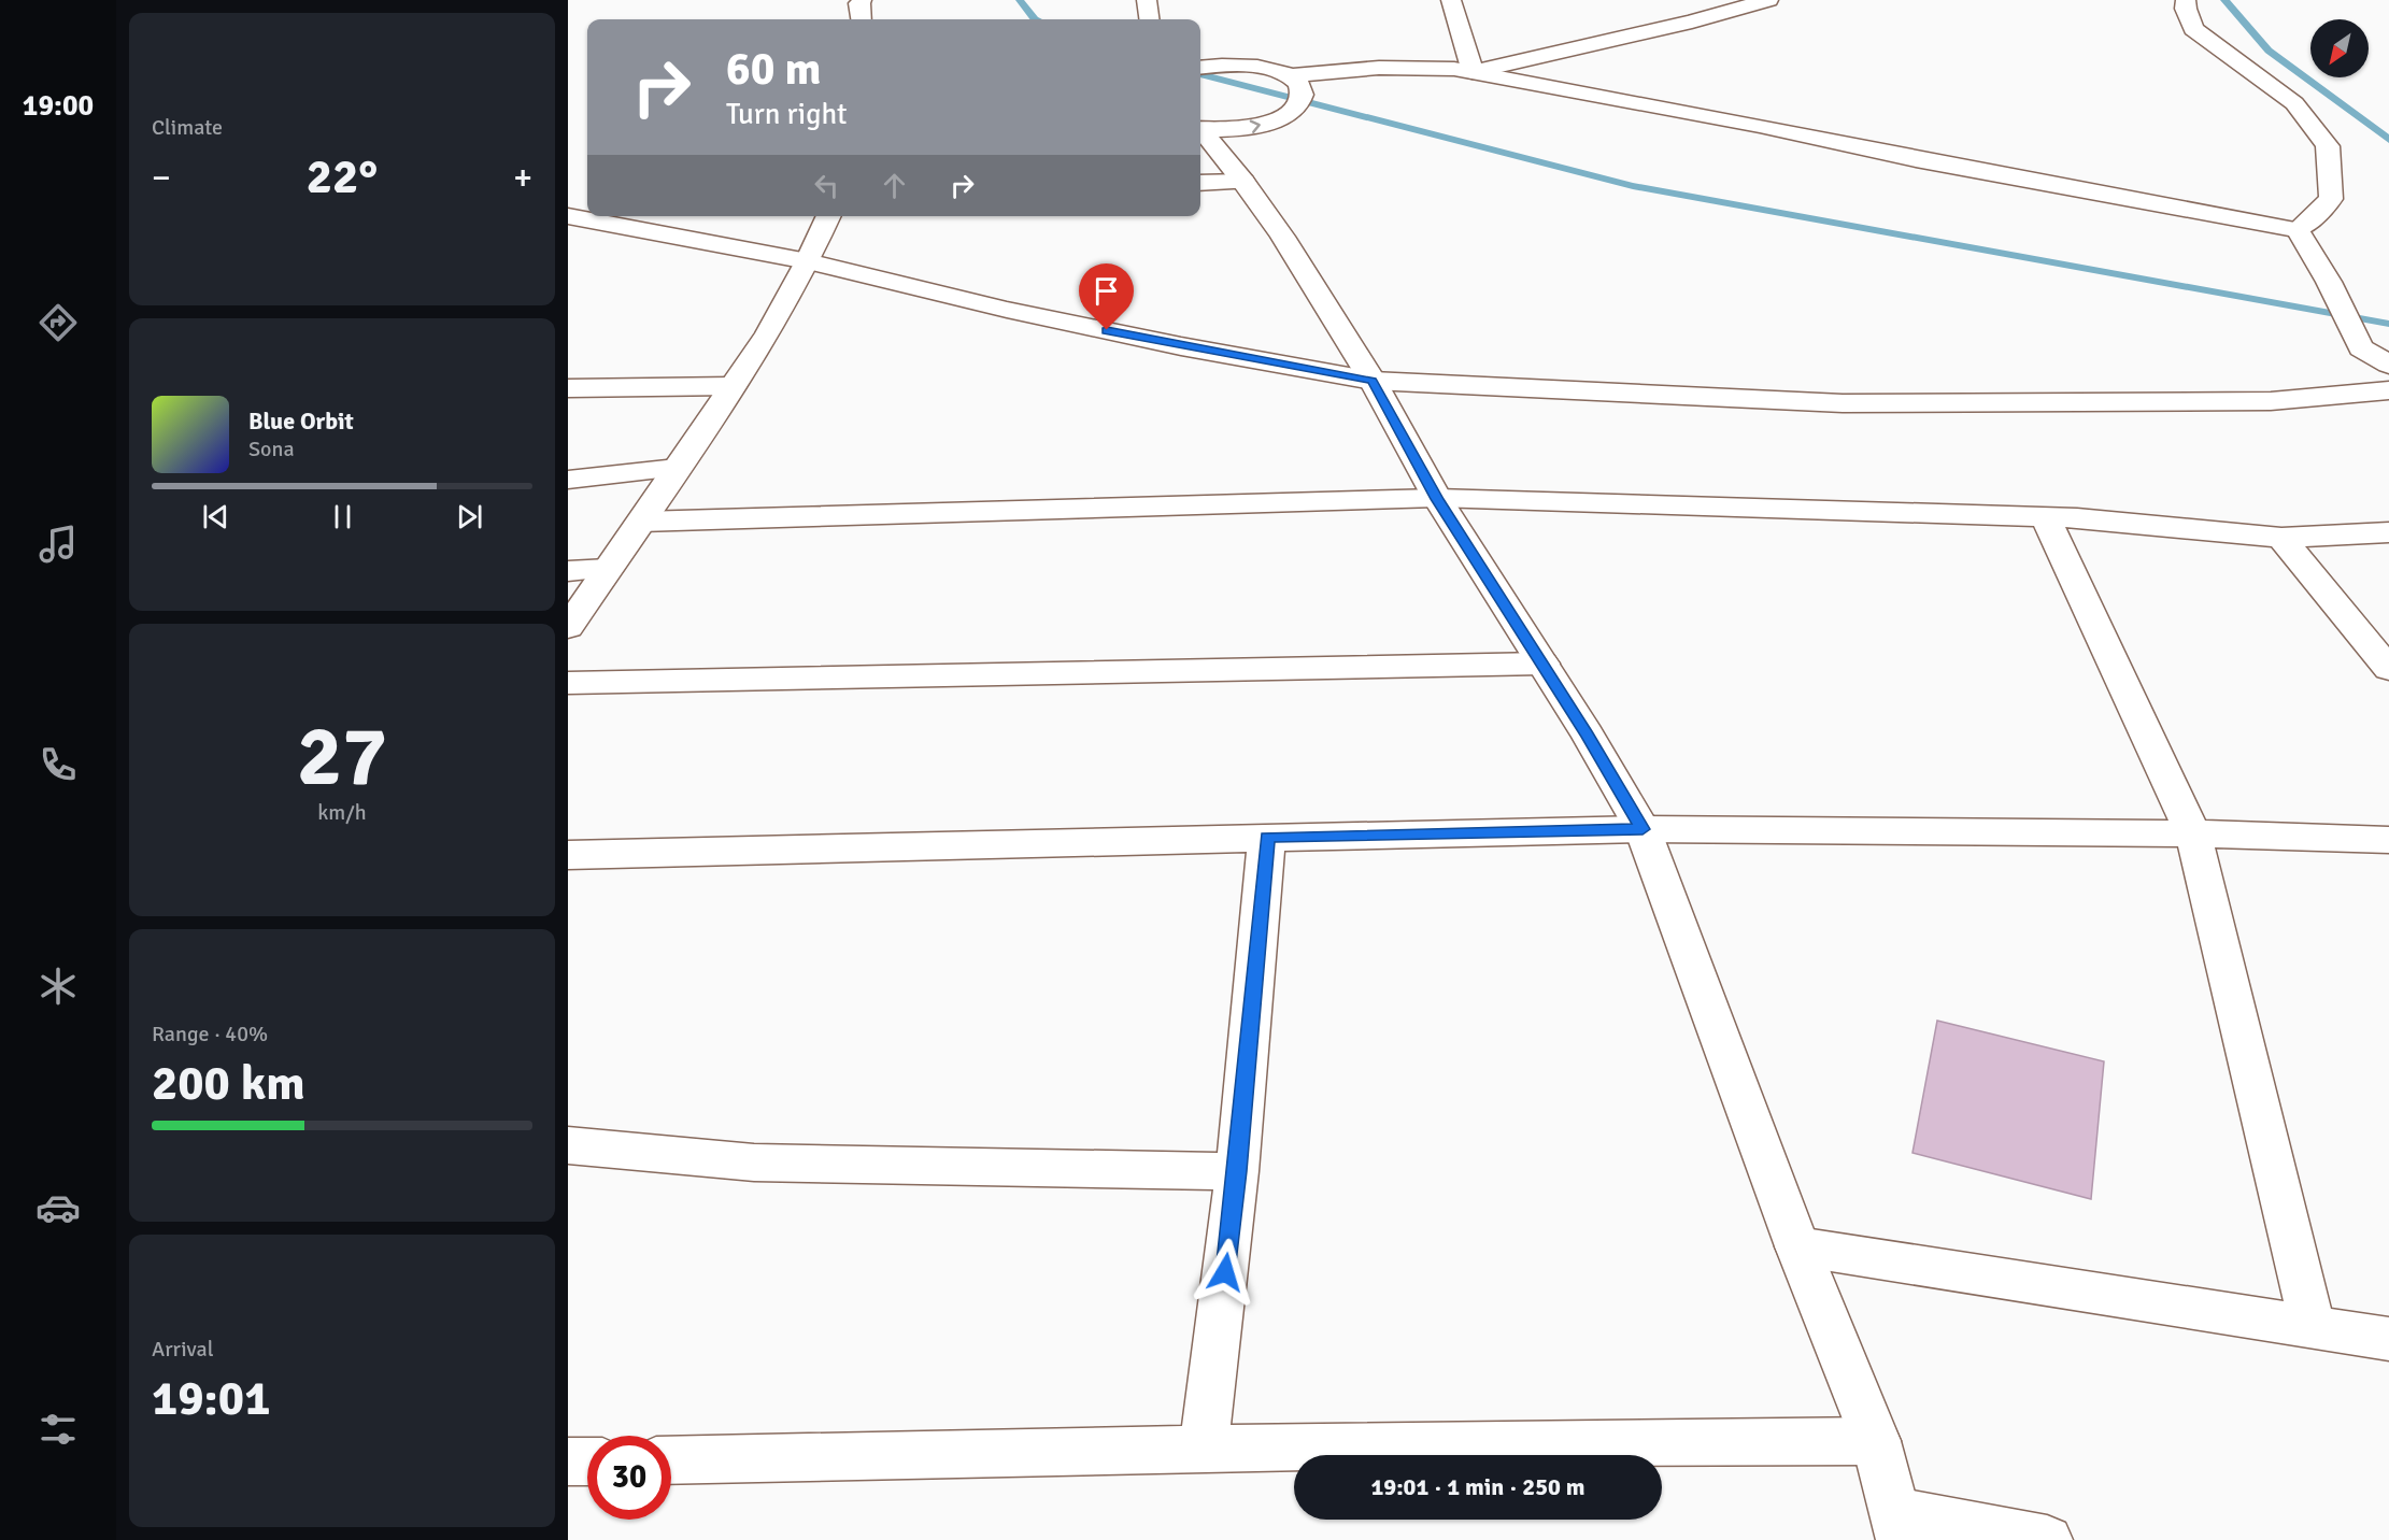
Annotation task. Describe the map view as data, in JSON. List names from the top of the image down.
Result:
{
  "north": "bottom left",
  "page": {
    "tabs": "19:00",
    "tile": [
      "Climate",
      ["27", "km/h"],
      ["Range · 40%", "200 km"],
      ["Arrival", "19:01"]
    ],
    "turn": ["60 m", "Turn right"],
    "heat": ["−", "22°", "+"],
    "song": ["Blue Orbit", "Sona"],
    "limit": "30",
    "trip": "19:01 · 1 min · 250 m"
  }
}
